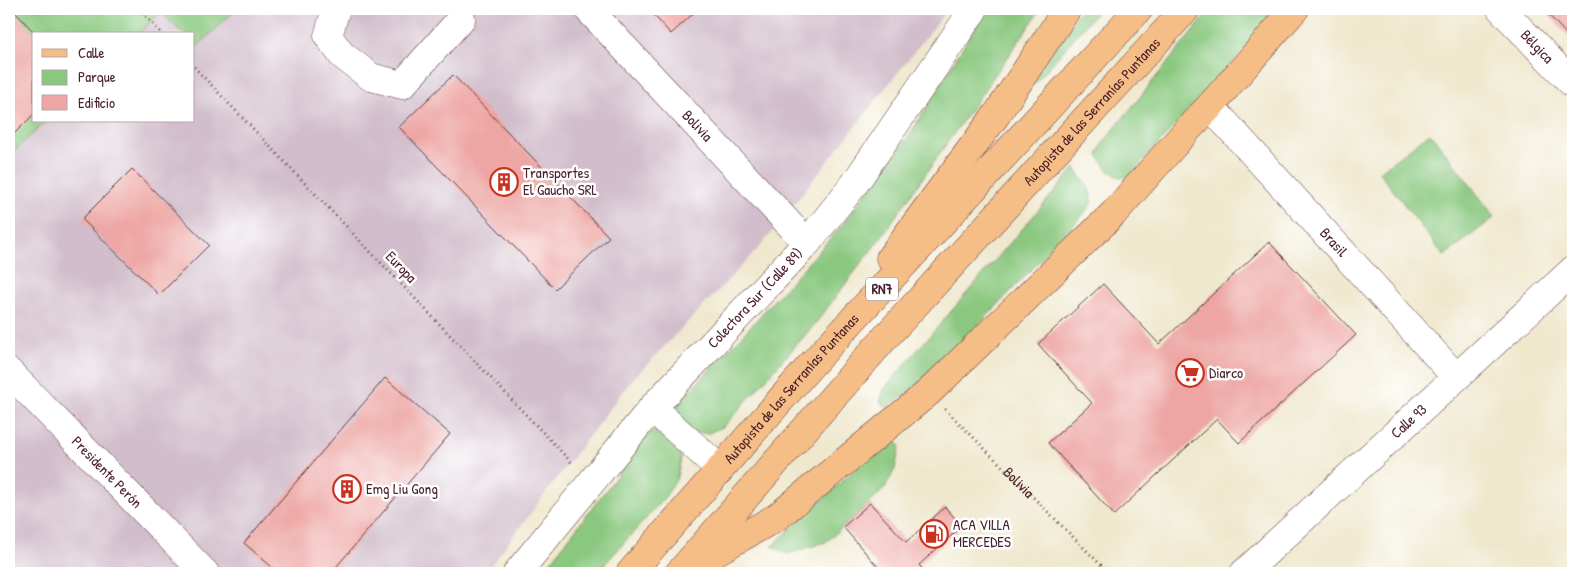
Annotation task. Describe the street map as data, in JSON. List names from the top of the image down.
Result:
{
  "streets": {
    "main road": ["Autopista de las Serranías Puntanas", "RN7"],
    "street": [
      "Bélgica",
      "Bolivia",
      "Brasil",
      "Colectora Sur (Calle 89)",
      "Calle 93",
      "Presidente Perón"
    ],
    "path": ["Europa"]
  },
  "crossings": [
    ["Bolivia", "Colectora Sur (Calle 89)"],
    ["Brasil", "Calle 93"],
    ["Europa", "Colectora Sur (Calle 89)"]
  ],
  "places": {
    "building": ["Transportes El Gaucho SRL", "Emg Liu Gong"],
    "supermarket": ["Diarco"],
    "fuel station": ["ACA VILLA MERCEDES"]
  },
  "legend": ["Calle", "Parque", "Edificio"]
}
